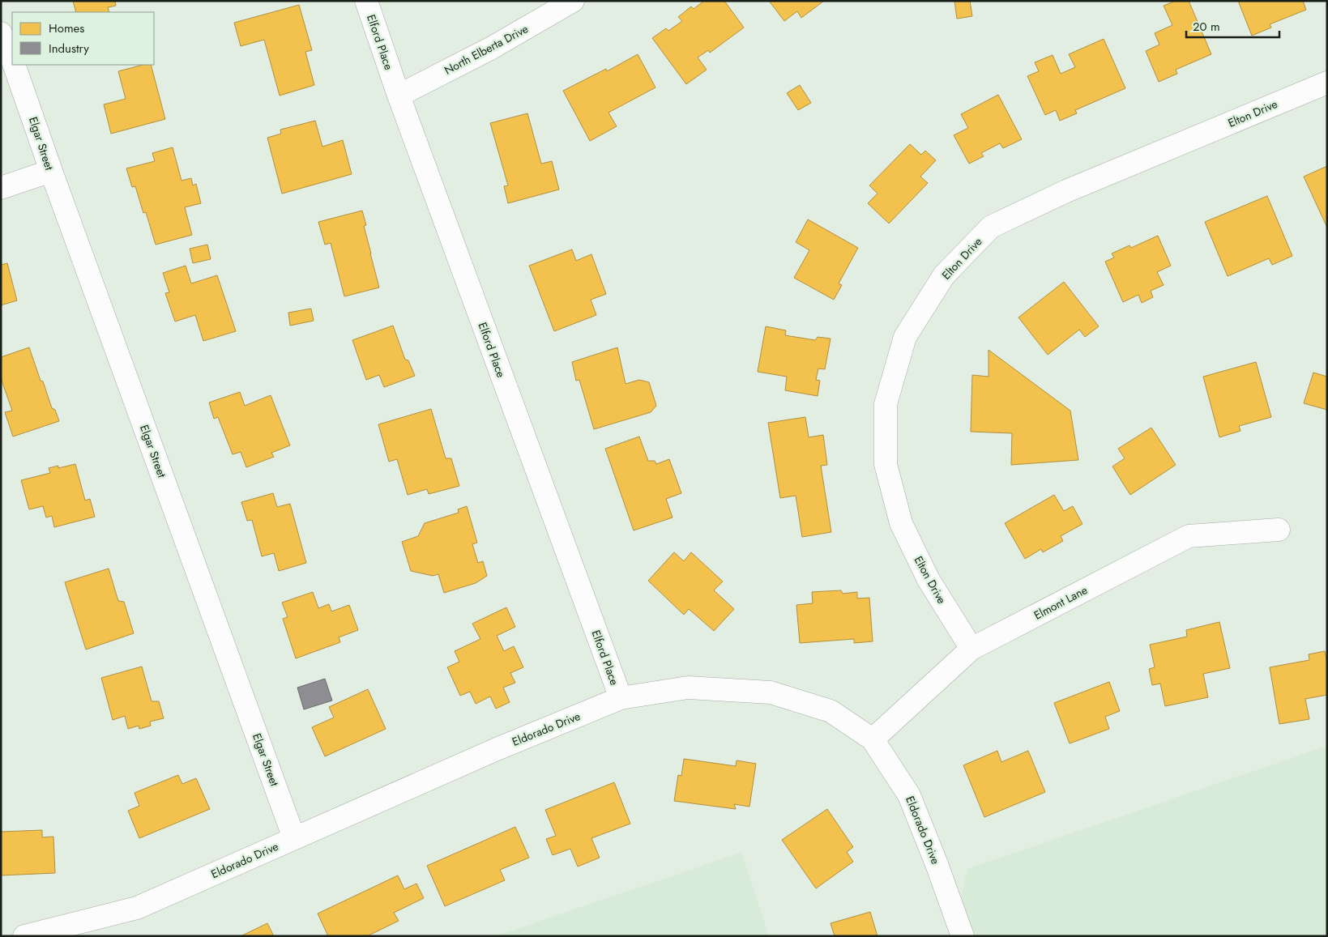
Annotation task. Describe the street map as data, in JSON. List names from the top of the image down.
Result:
{
  "streets": {
    "street": [
      "Elford Place",
      "North Elberta Drive",
      "Elton Drive",
      "Elgar Street",
      "Elmont Lane",
      "Eldorado Drive"
    ]
  },
  "crossings": [
    ["Elford Place", "North Elberta Drive"],
    ["Elford Place", "Eldorado Drive"],
    ["Elton Drive", "Elmont Lane"],
    ["Elgar Street", "Eldorado Drive"],
    ["Elmont Lane", "Eldorado Drive"]
  ],
  "legend": ["Homes", "Industry"],
  "scale_bar": "20 m"
}
